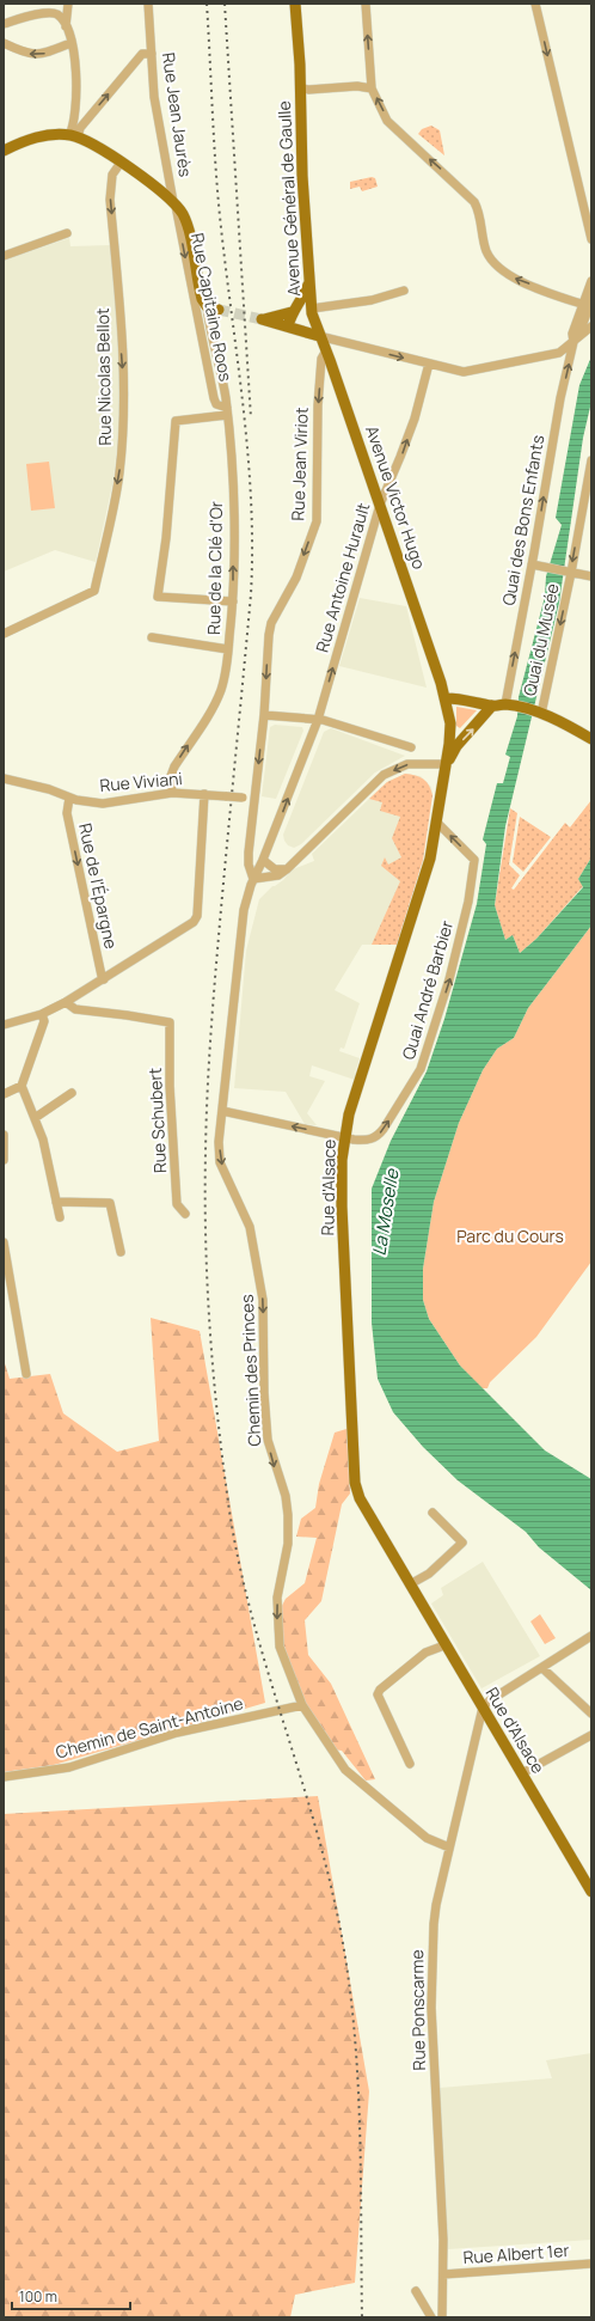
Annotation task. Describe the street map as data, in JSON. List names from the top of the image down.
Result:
{
  "streets": {
    "main road": ["Avenue Général de Gaulle", "Avenue Victor Hugo", "Rue d'Alsace"],
    "street": [
      "Rue Jean Jaurès",
      "Rue Capitaine Roos",
      "Rue Nicolas Bellot",
      "Rue Jean Viriot",
      "Quai des Bons Enfants",
      "Rue de la Clé d'Or",
      "Rue Antoine Hurault",
      "Quai du Musée",
      "Rue Viviani",
      "Rue de l'Épargne",
      "Quai André Barbier",
      "Rue Schubert",
      "Chemin des Princes",
      "Chemin de Saint-Antoine",
      "Rue Ponscarme",
      "Rue Albert 1er"
    ]
  },
  "crossings": [
    ["Rue Jean Jaurès", "Rue Capitaine Roos"],
    ["Avenue Général de Gaulle", "Avenue Victor Hugo"],
    ["Rue Capitaine Roos", "Rue de la Clé d'Or"],
    ["Rue Jean Viriot", "Avenue Victor Hugo"],
    ["Rue Jean Viriot", "Rue Antoine Hurault"],
    ["Rue Jean Viriot", "Rue Viviani"],
    ["Rue Jean Viriot", "Chemin des Princes"],
    ["Avenue Victor Hugo", "Rue Antoine Hurault"],
    ["Avenue Victor Hugo", "Rue d'Alsace"],
    ["Rue de la Clé d'Or", "Rue Viviani"],
    ["Rue Antoine Hurault", "Chemin des Princes"],
    ["Rue Viviani", "Rue de l'Épargne"],
    ["Quai André Barbier", "Rue d'Alsace"],
    ["Rue d'Alsace", "Rue Ponscarme"],
    ["Chemin des Princes", "Chemin de Saint-Antoine"],
    ["Chemin des Princes", "Rue Ponscarme"],
    ["Rue Ponscarme", "Rue Albert 1er"]
  ],
  "one_way": [
    "Rue Nicolas Bellot",
    "Rue Jean Viriot",
    "Quai des Bons Enfants",
    "Rue de la Clé d'Or",
    "Rue Antoine Hurault",
    "Quai du Musée",
    "Rue de l'Épargne",
    "Quai André Barbier",
    "Chemin des Princes"
  ],
  "water": ["La Moselle"],
  "parks": ["Parc du Cours"],
  "scale_bar": "100 m"
}
